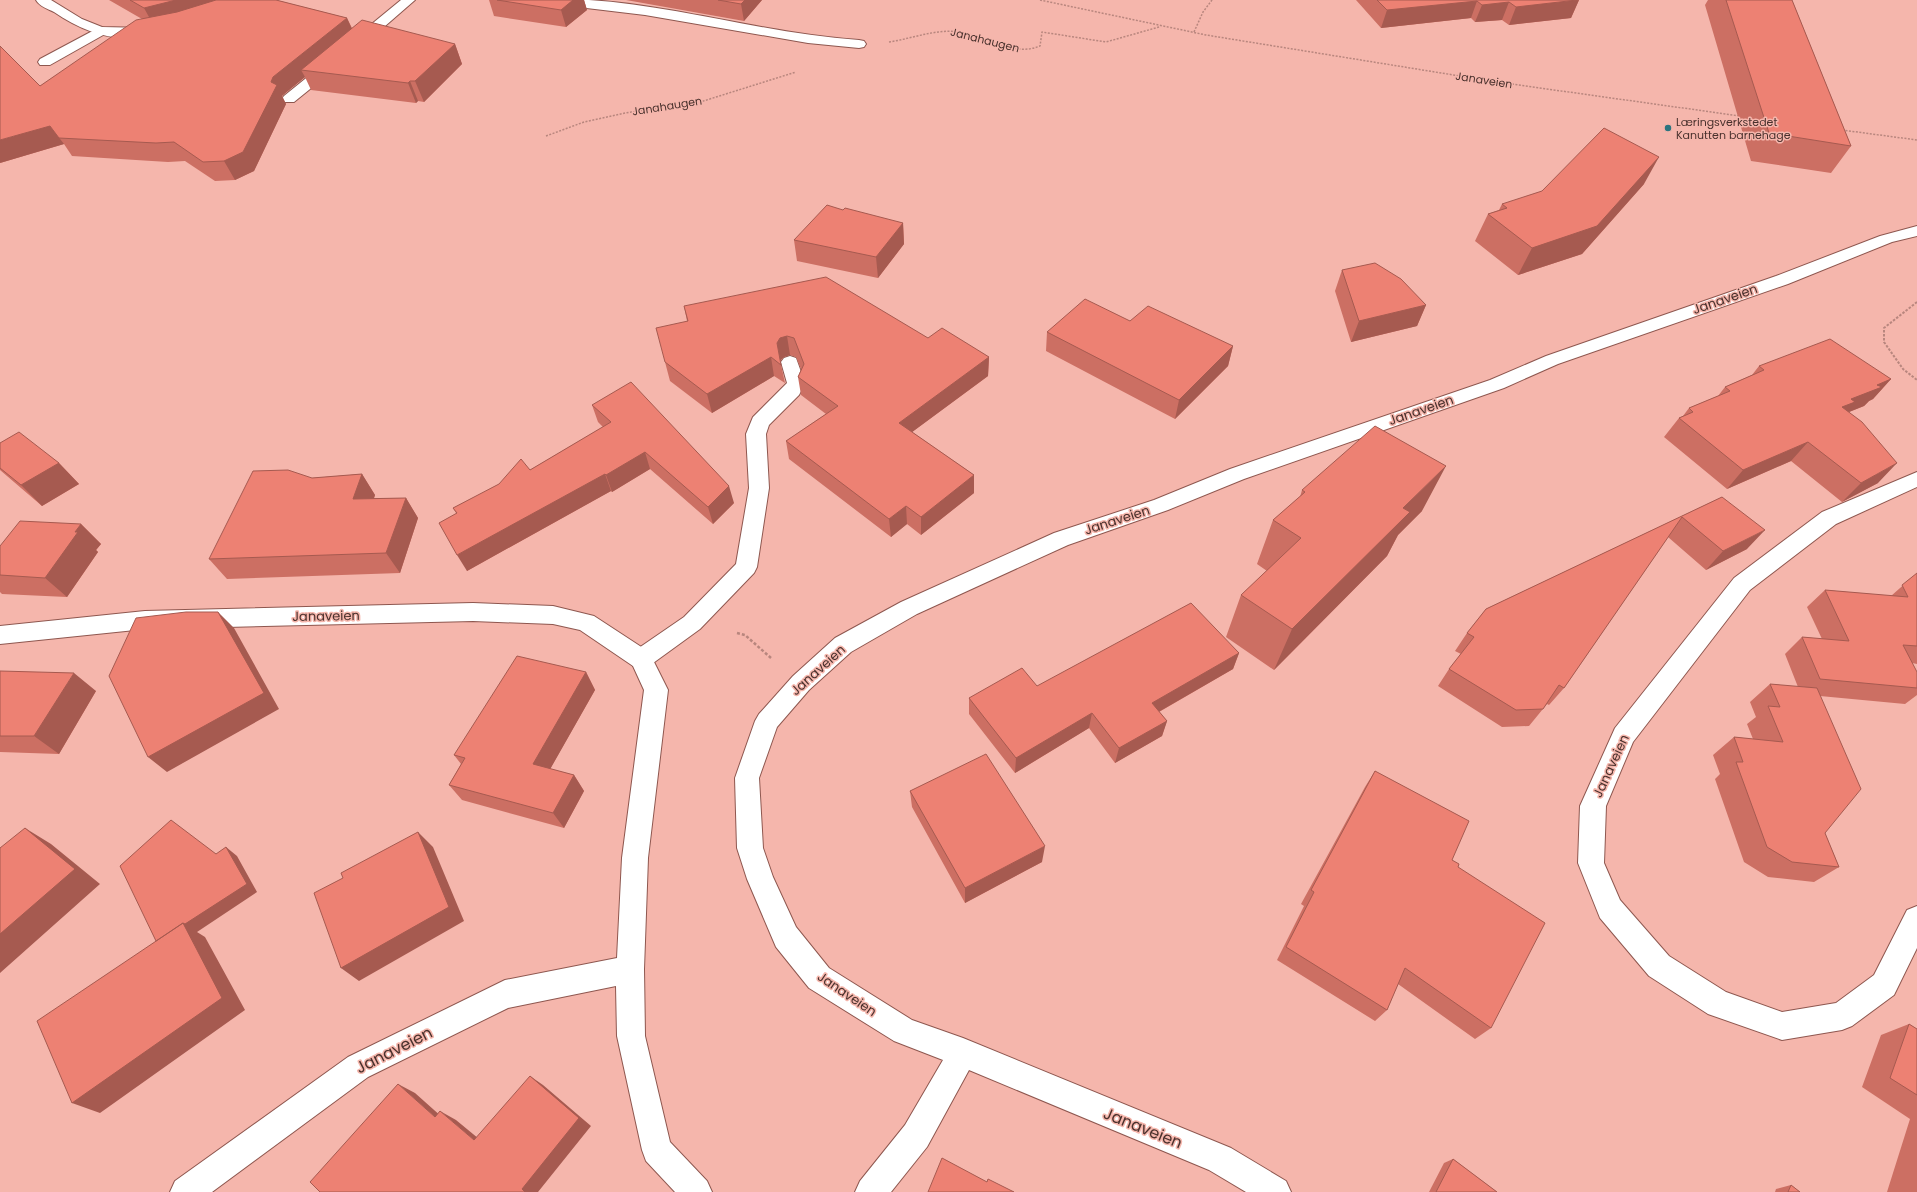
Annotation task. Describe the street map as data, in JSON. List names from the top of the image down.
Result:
{
  "streets": {
    "street": ["Janaveien"],
    "path": ["Janahaugen"]
  },
  "crossings": [
    ["Janahaugen", "Janaveien"]
  ],
  "places": ["Læringsverkstedet Kanutten barnehage"]
}
